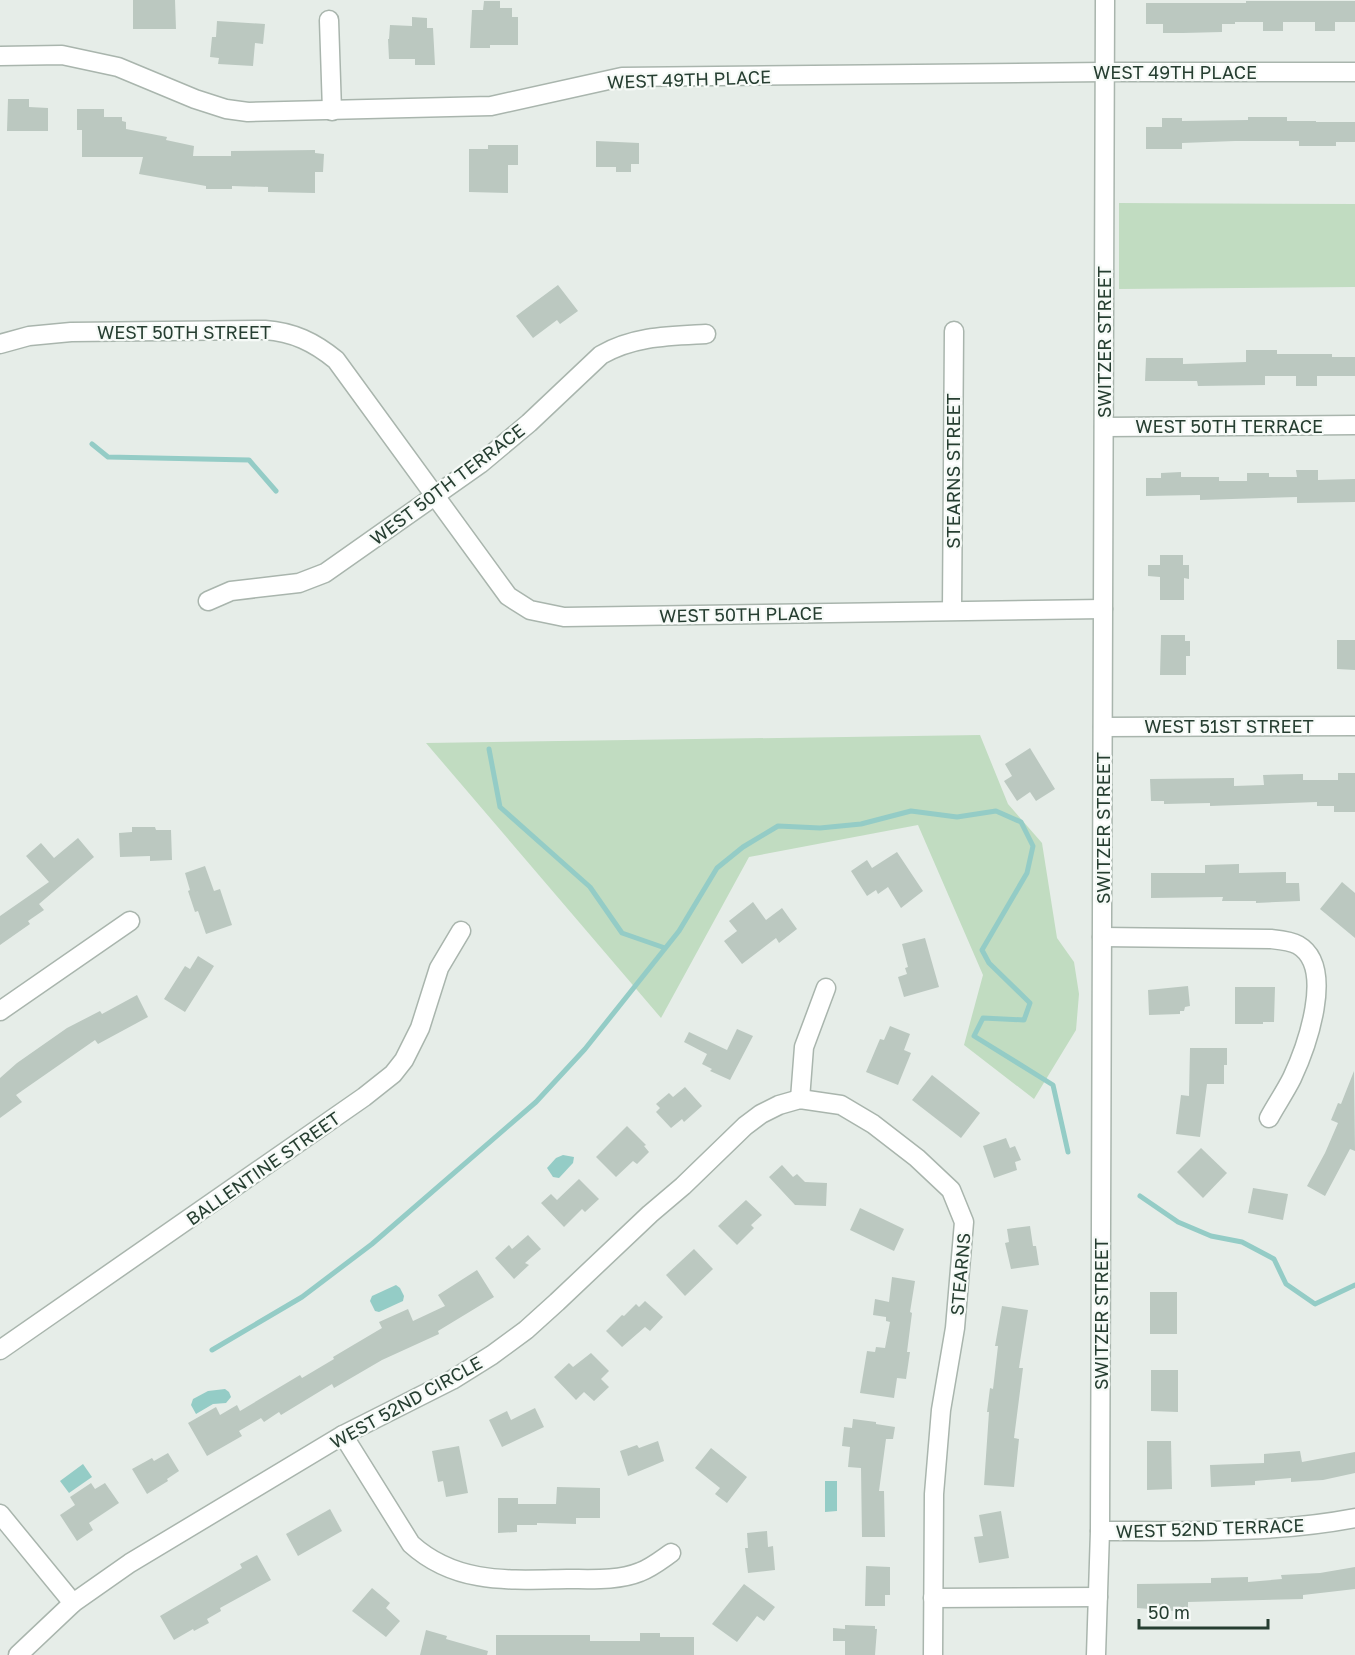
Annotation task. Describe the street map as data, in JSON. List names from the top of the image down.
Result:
{
  "streets": {
    "street": [
      "WEST 49TH PLACE",
      "WEST 50TH STREET",
      "SWITZER STREET",
      "WEST 50TH TERRACE",
      "STEARNS STREET",
      "WEST 50TH PLACE",
      "WEST 51ST STREET",
      "BALLENTINE STREET",
      "STEARNS",
      "WEST 52ND CIRCLE",
      "WEST 52ND TERRACE"
    ]
  },
  "crossings": [
    ["WEST 49TH PLACE", "SWITZER STREET"],
    ["WEST 50TH STREET", "WEST 50TH TERRACE"],
    ["WEST 50TH STREET", "WEST 50TH PLACE"],
    ["SWITZER STREET", "WEST 50TH TERRACE"],
    ["SWITZER STREET", "WEST 50TH PLACE"],
    ["SWITZER STREET", "WEST 51ST STREET"],
    ["SWITZER STREET", "WEST 52ND TERRACE"],
    ["WEST 50TH TERRACE", "WEST 50TH PLACE"],
    ["STEARNS STREET", "WEST 50TH PLACE"],
    ["STEARNS", "WEST 52ND CIRCLE"]
  ],
  "scale_bar": "50 m"
}
